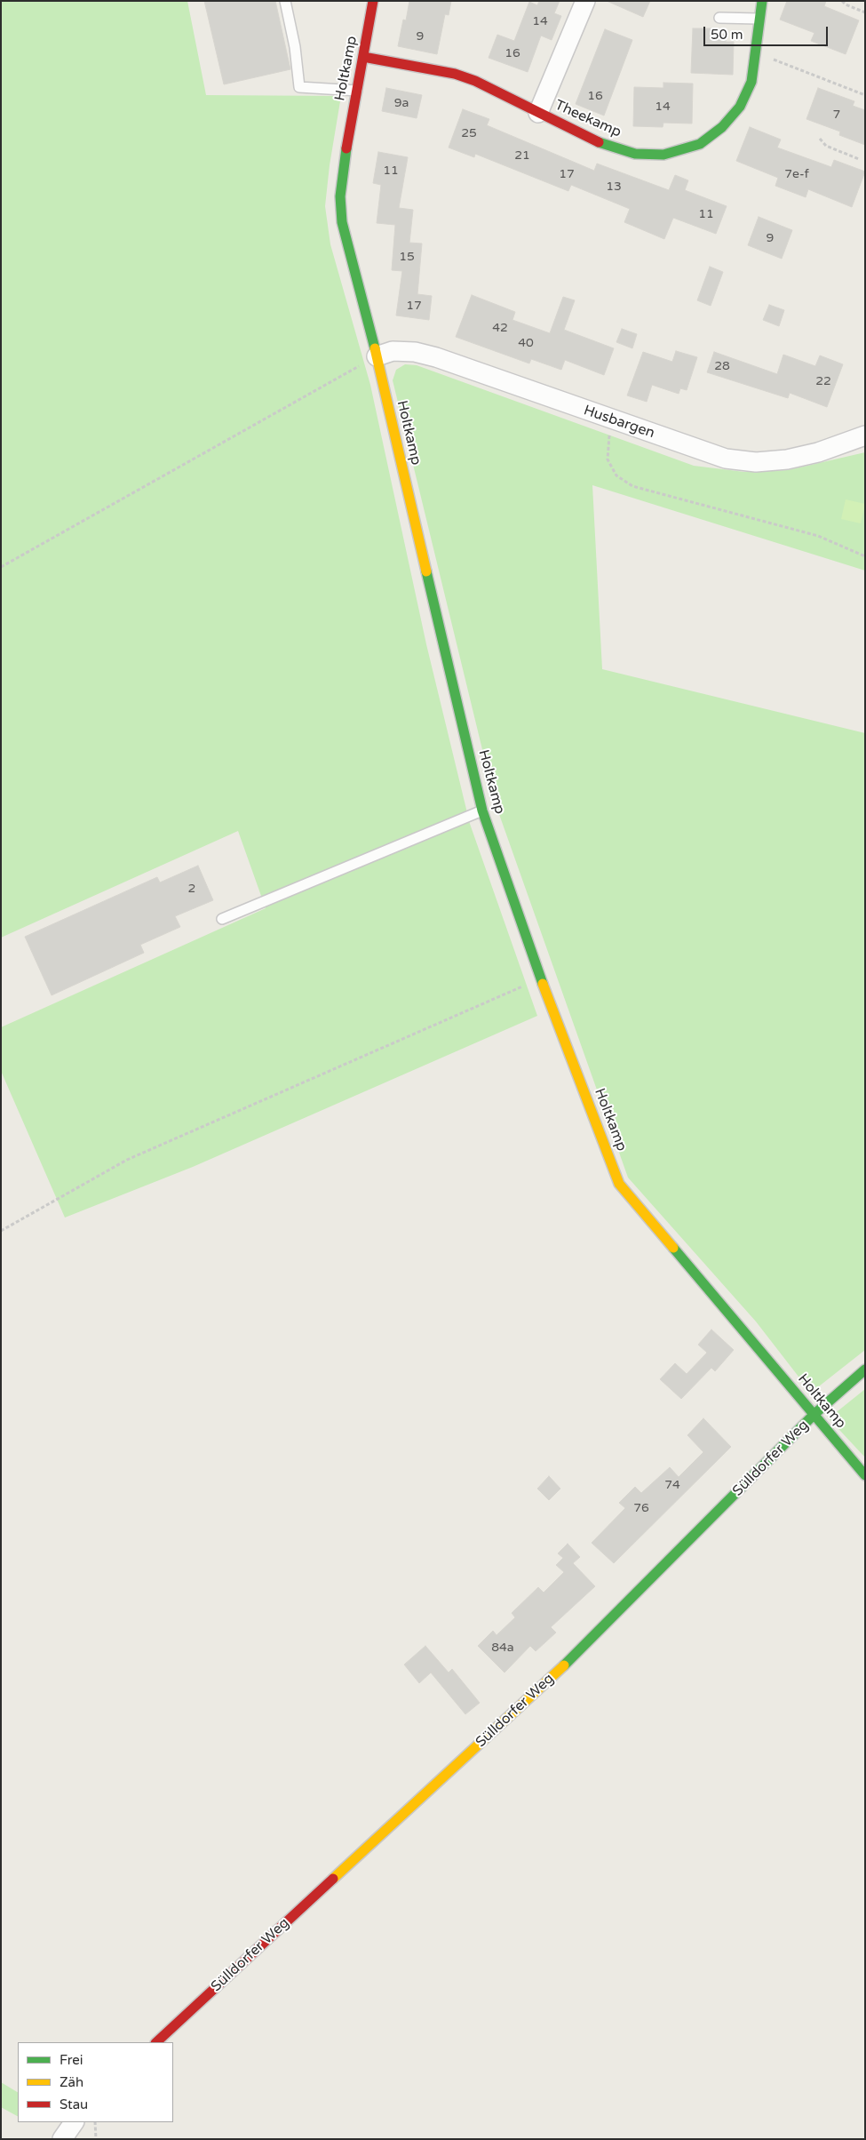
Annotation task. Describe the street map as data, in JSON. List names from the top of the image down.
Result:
{
  "streets": {
    "street": [
      "Holtkamp",
      "Theekamp",
      "Husbargen",
      "Sülldorfer Weg"
    ]
  },
  "crossings": [
    ["Holtkamp", "Theekamp"],
    ["Holtkamp", "Husbargen"],
    ["Holtkamp", "Sülldorfer Weg"]
  ],
  "house_numbers": [
    "14",
    "9",
    "16",
    "16",
    "9a",
    "14",
    "7",
    "25",
    "21",
    "11",
    "17",
    "7e-f",
    "13",
    "11",
    "9",
    "15",
    "17",
    "42",
    "40",
    "28",
    "22",
    "2",
    "74",
    "76",
    "84a"
  ],
  "legend": ["Frei", "Zäh", "Stau"],
  "scale_bar": "50 m"
}
